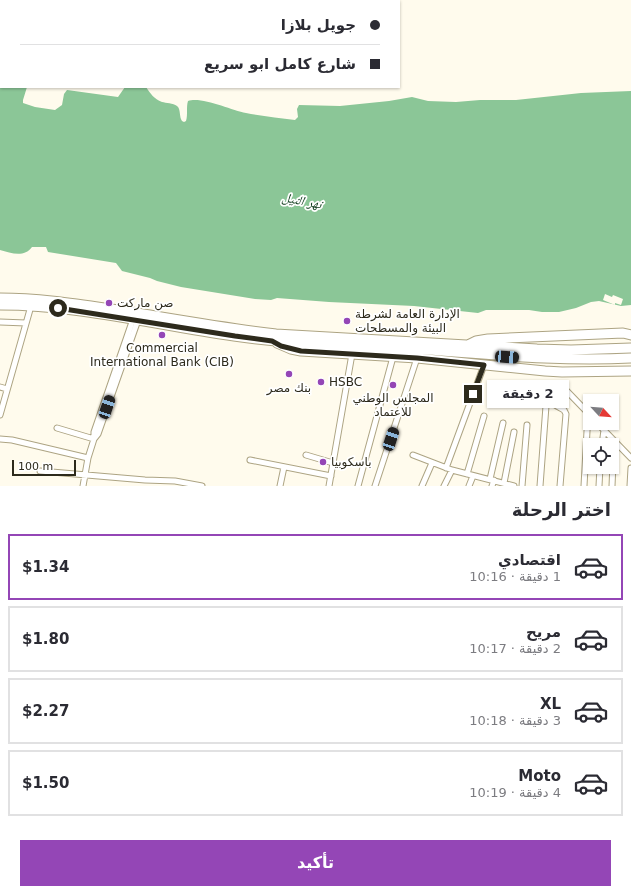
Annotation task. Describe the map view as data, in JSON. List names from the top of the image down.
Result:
{
  "water": ["نهر النيل"],
  "places": [
    "صن ماركت",
    "الإدارة العامة لشرطة البيئة والمسطحات",
    "Commercial International Bank (CIB)",
    "بنك مصر",
    "HSBC",
    "المجلس الوطني للاعتماد",
    "باسكوبيا"
  ],
  "scale_bar": "100 m",
  "north": "bottom right",
  "page": {
    "banner": ["جويل بلازا", "شارع كامل ابو سريع"],
    "bubble": "2 دقيقة",
    "scale": "100 m",
    "heading": "اختر الرحلة",
    "list": [
      {
        "name": "اقتصادي",
        "note": "1 دقيقة · 10:16",
        "value": "$1.34"
      },
      {
        "name": "مريح",
        "note": "2 دقيقة · 10:17",
        "value": "$1.80"
      },
      {
        "name": "XL",
        "note": "3 دقيقة · 10:18",
        "value": "$2.27"
      },
      {
        "name": "Moto",
        "note": "4 دقيقة · 10:19",
        "value": "$1.50"
      }
    ],
    "buttons": "تأكيد"
  }
}
